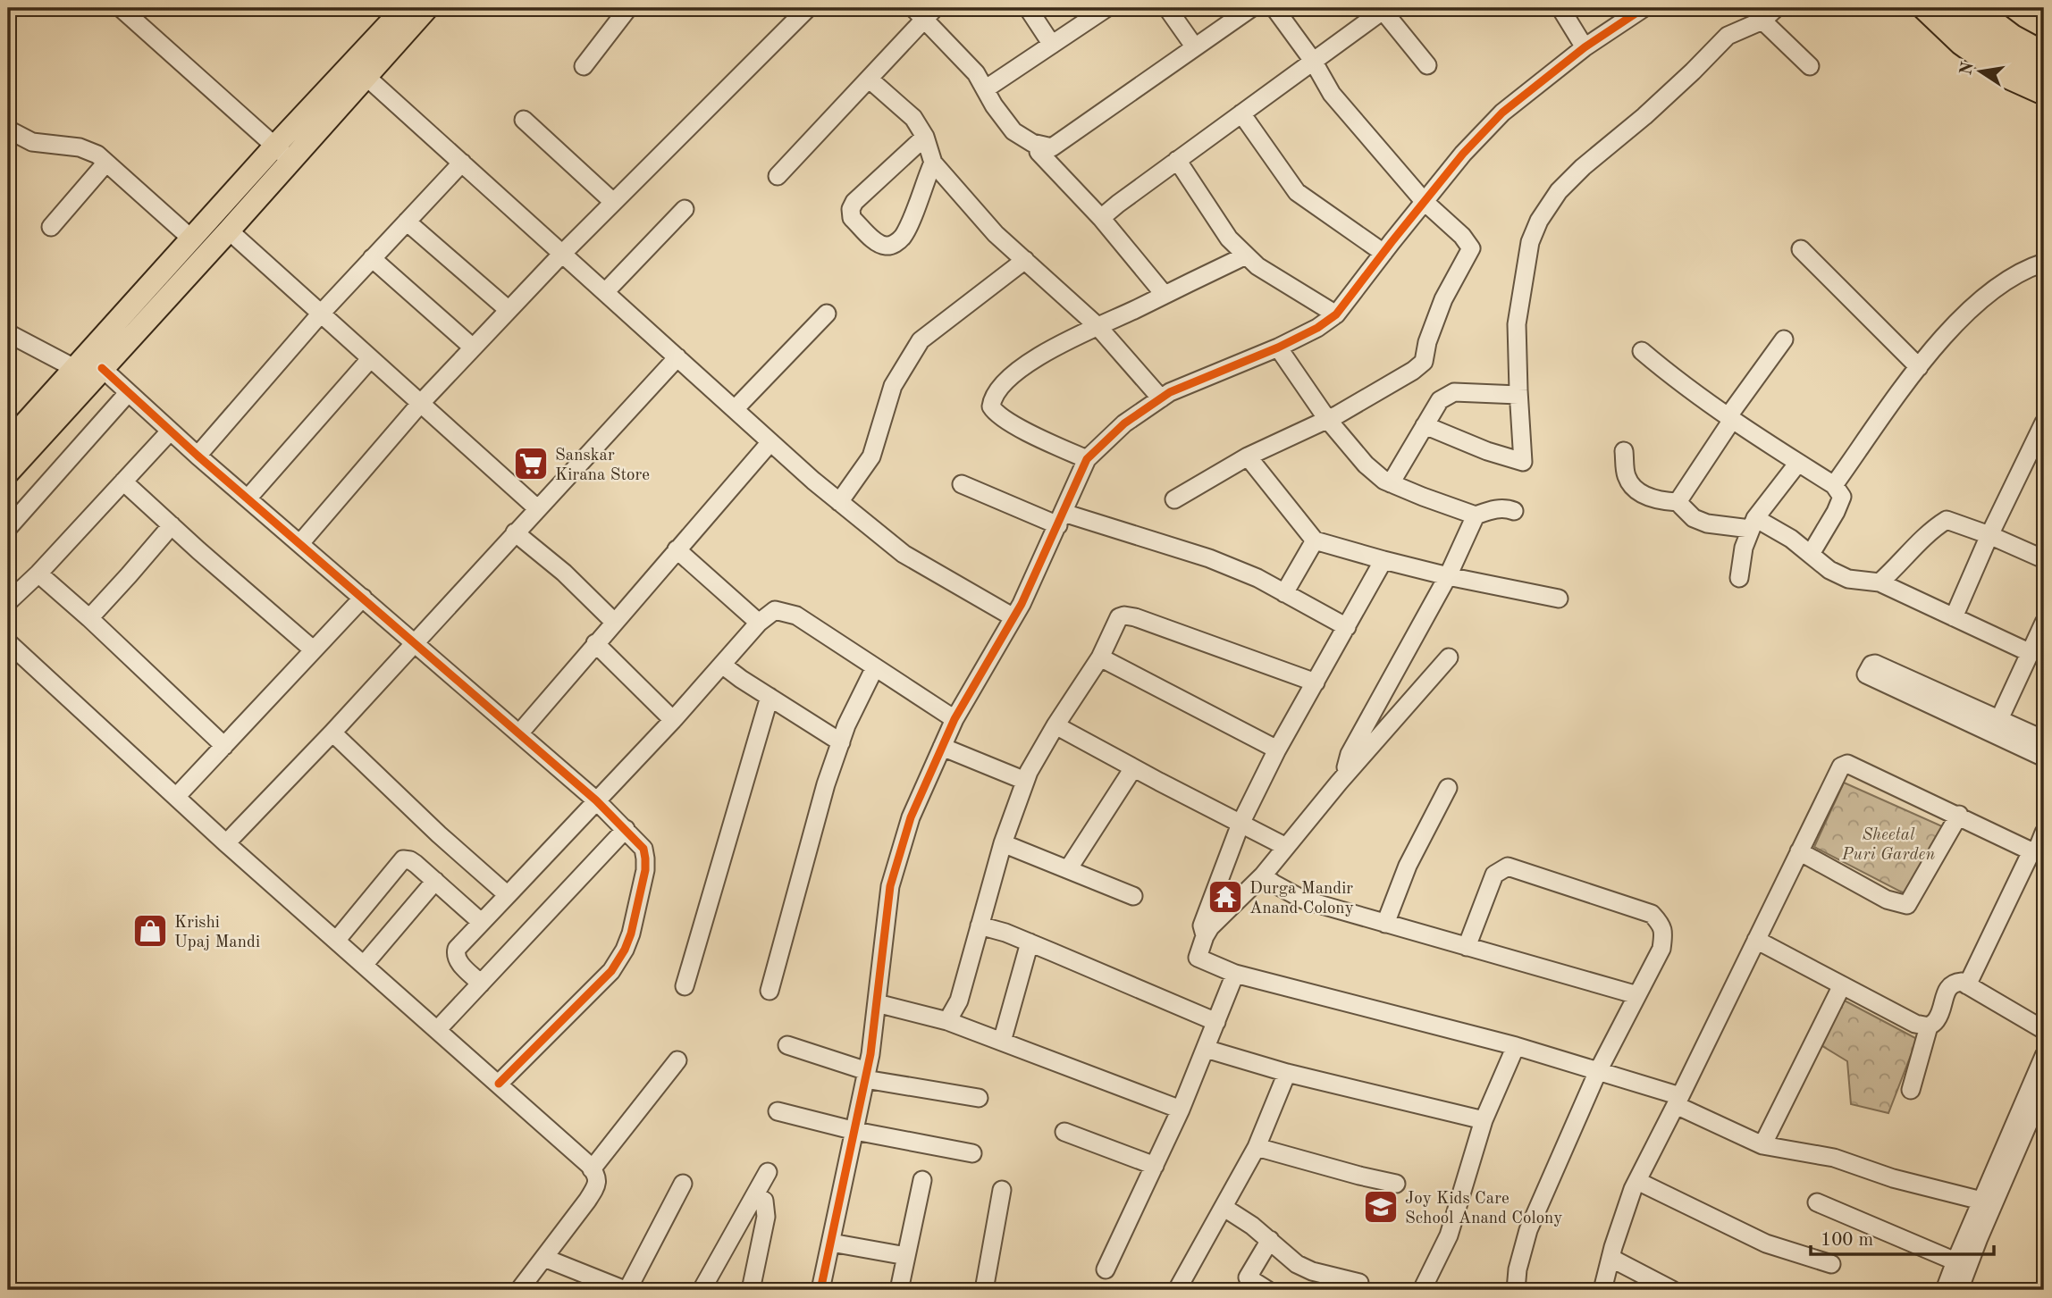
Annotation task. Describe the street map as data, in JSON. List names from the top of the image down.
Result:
{
  "parks": ["Sheetal Puri Garden"],
  "places": {
    "supermarket": ["Sanskar Kirana Store"],
    "temple": ["Durga Mandir Anand Colony"],
    "shop": ["Krishi Upaj Mandi"],
    "school or university": ["Joy Kids Care School Anand Colony"]
  },
  "scale_bar": "100 m",
  "north": "left"
}
